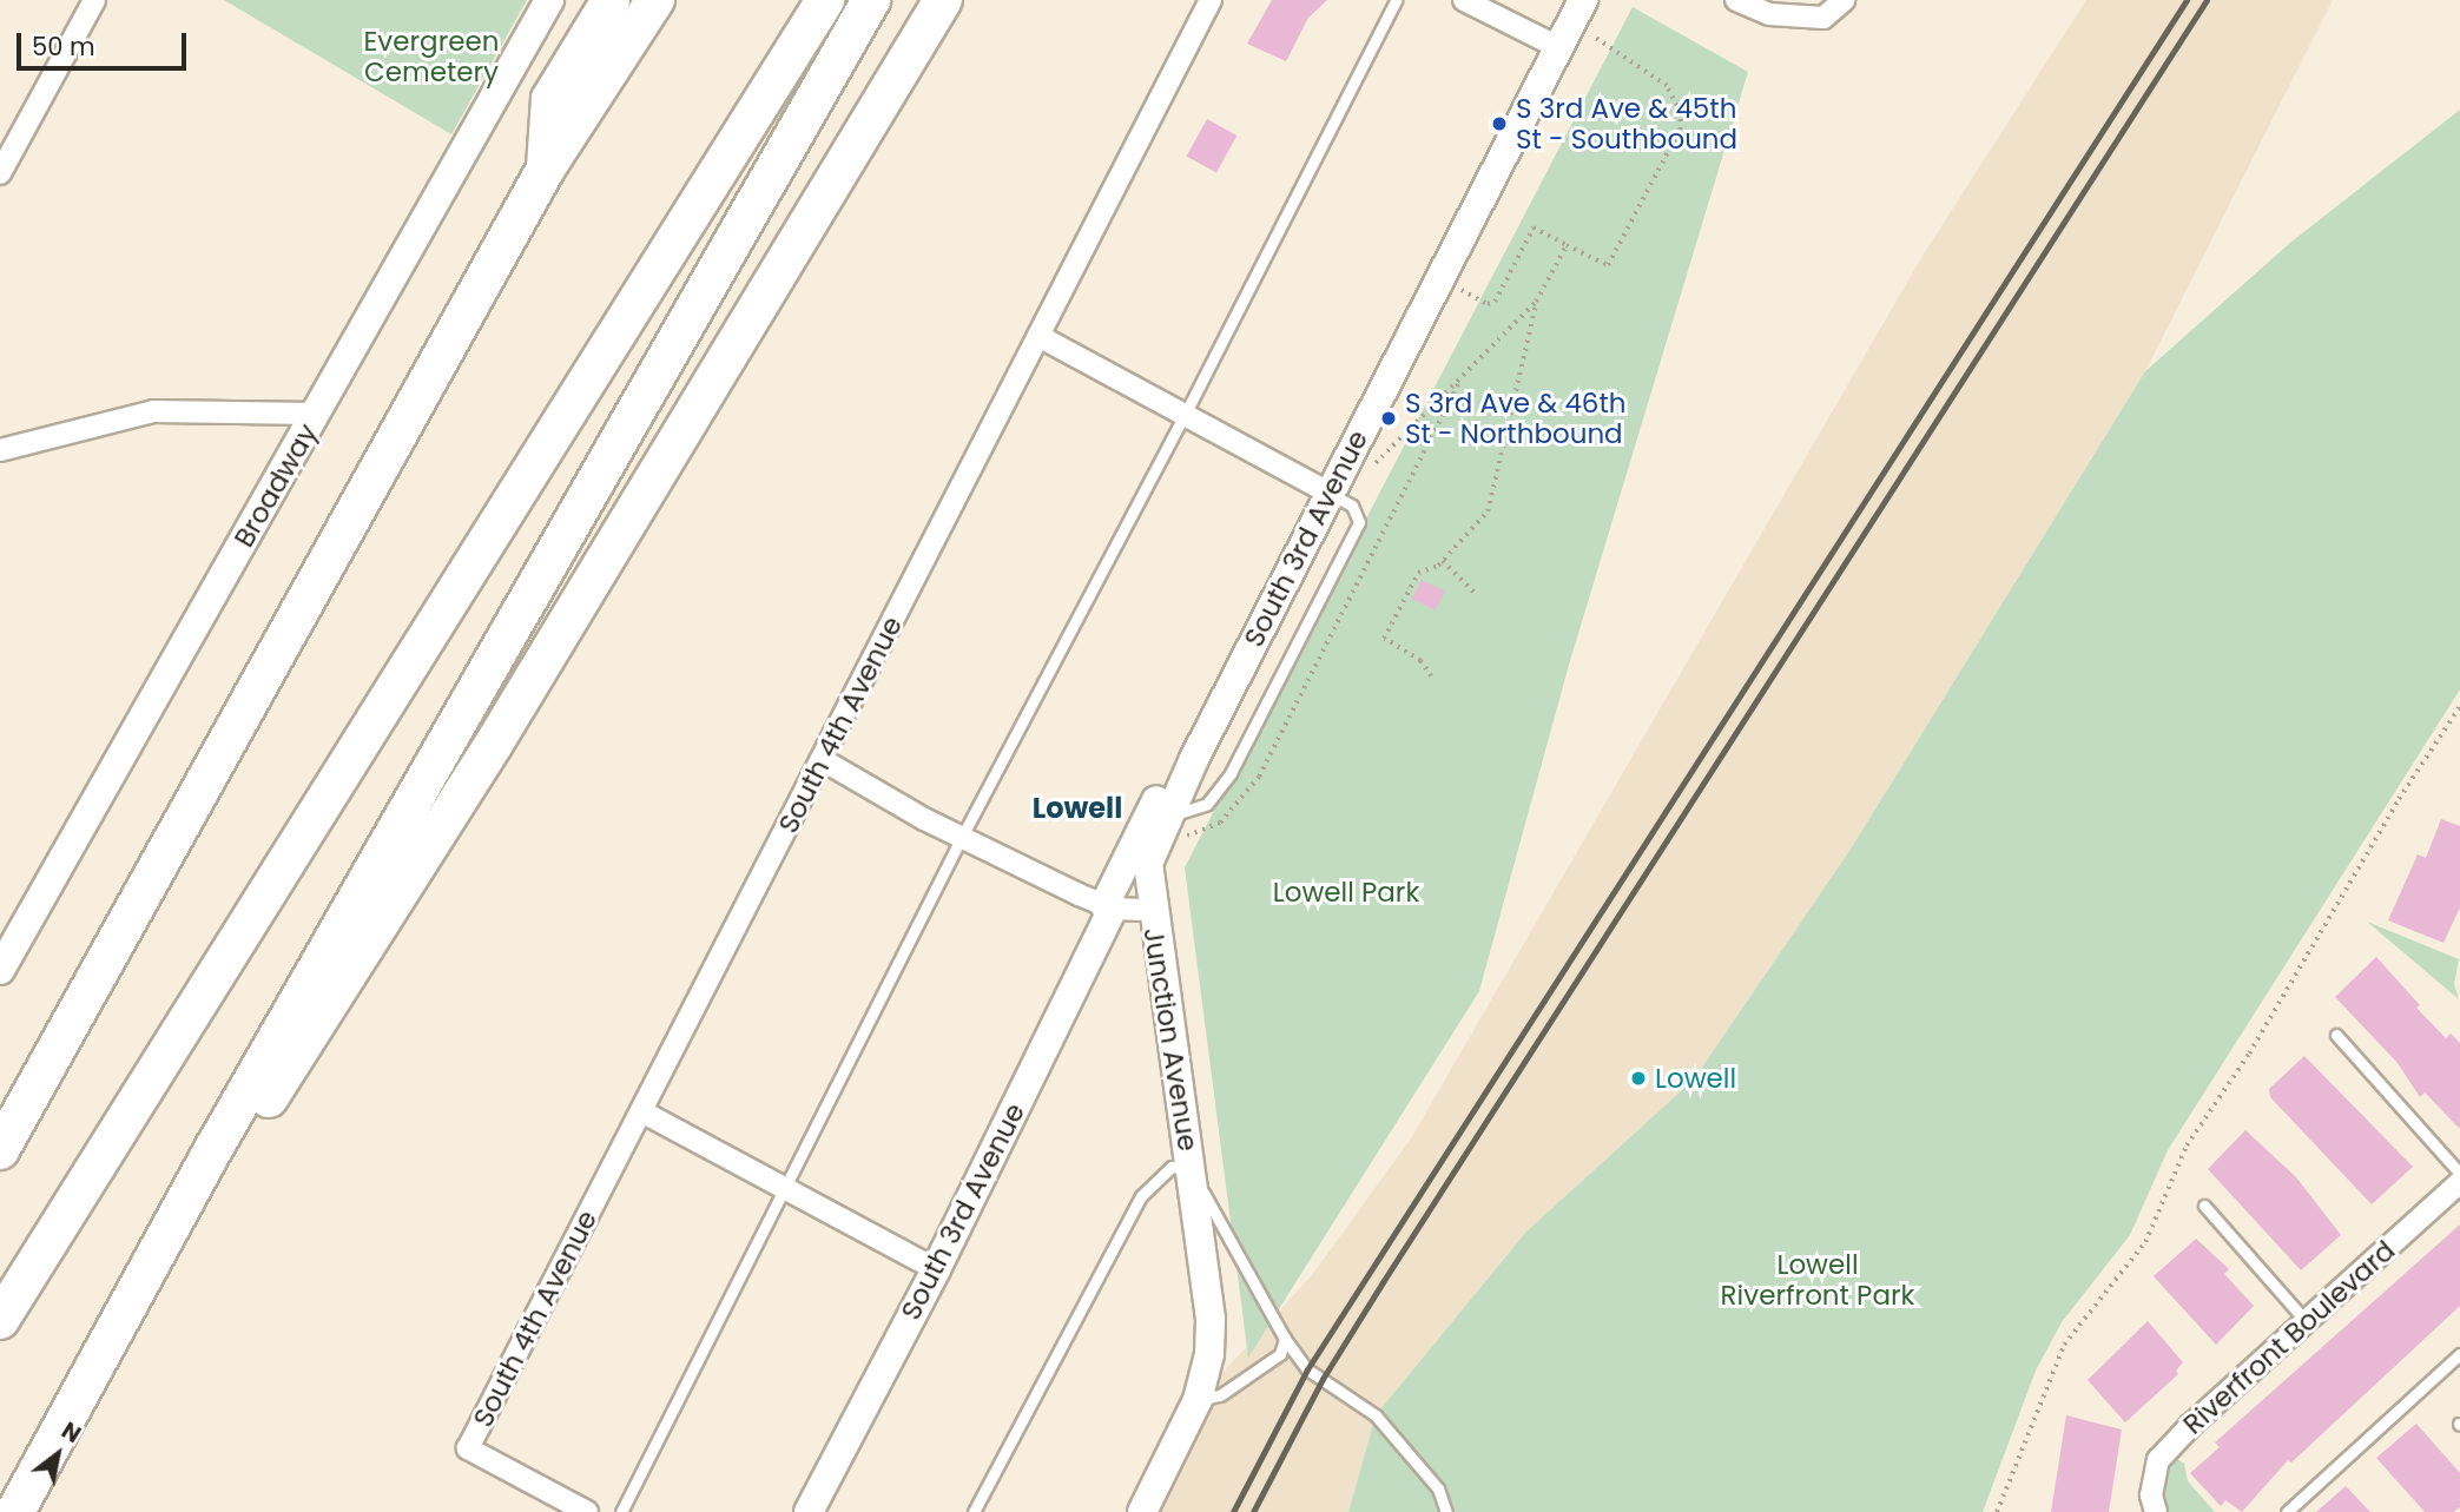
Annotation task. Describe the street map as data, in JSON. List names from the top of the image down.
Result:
{
  "streets": {
    "street": [
      "Broadway",
      "South 3rd Avenue",
      "South 4th Avenue",
      "Junction Avenue",
      "Riverfront Boulevard"
    ]
  },
  "crossings": [
    ["South 3rd Avenue", "Junction Avenue"]
  ],
  "districts": ["Lowell"],
  "parks": ["Evergreen Cemetery", "Lowell Park", "Lowell Riverfront Park"],
  "places": ["S 3rd Ave & 45th St - Southbound", "S 3rd Ave & 46th St - Northbound", "Lowell"],
  "scale_bar": "50 m",
  "north": "top right"
}
